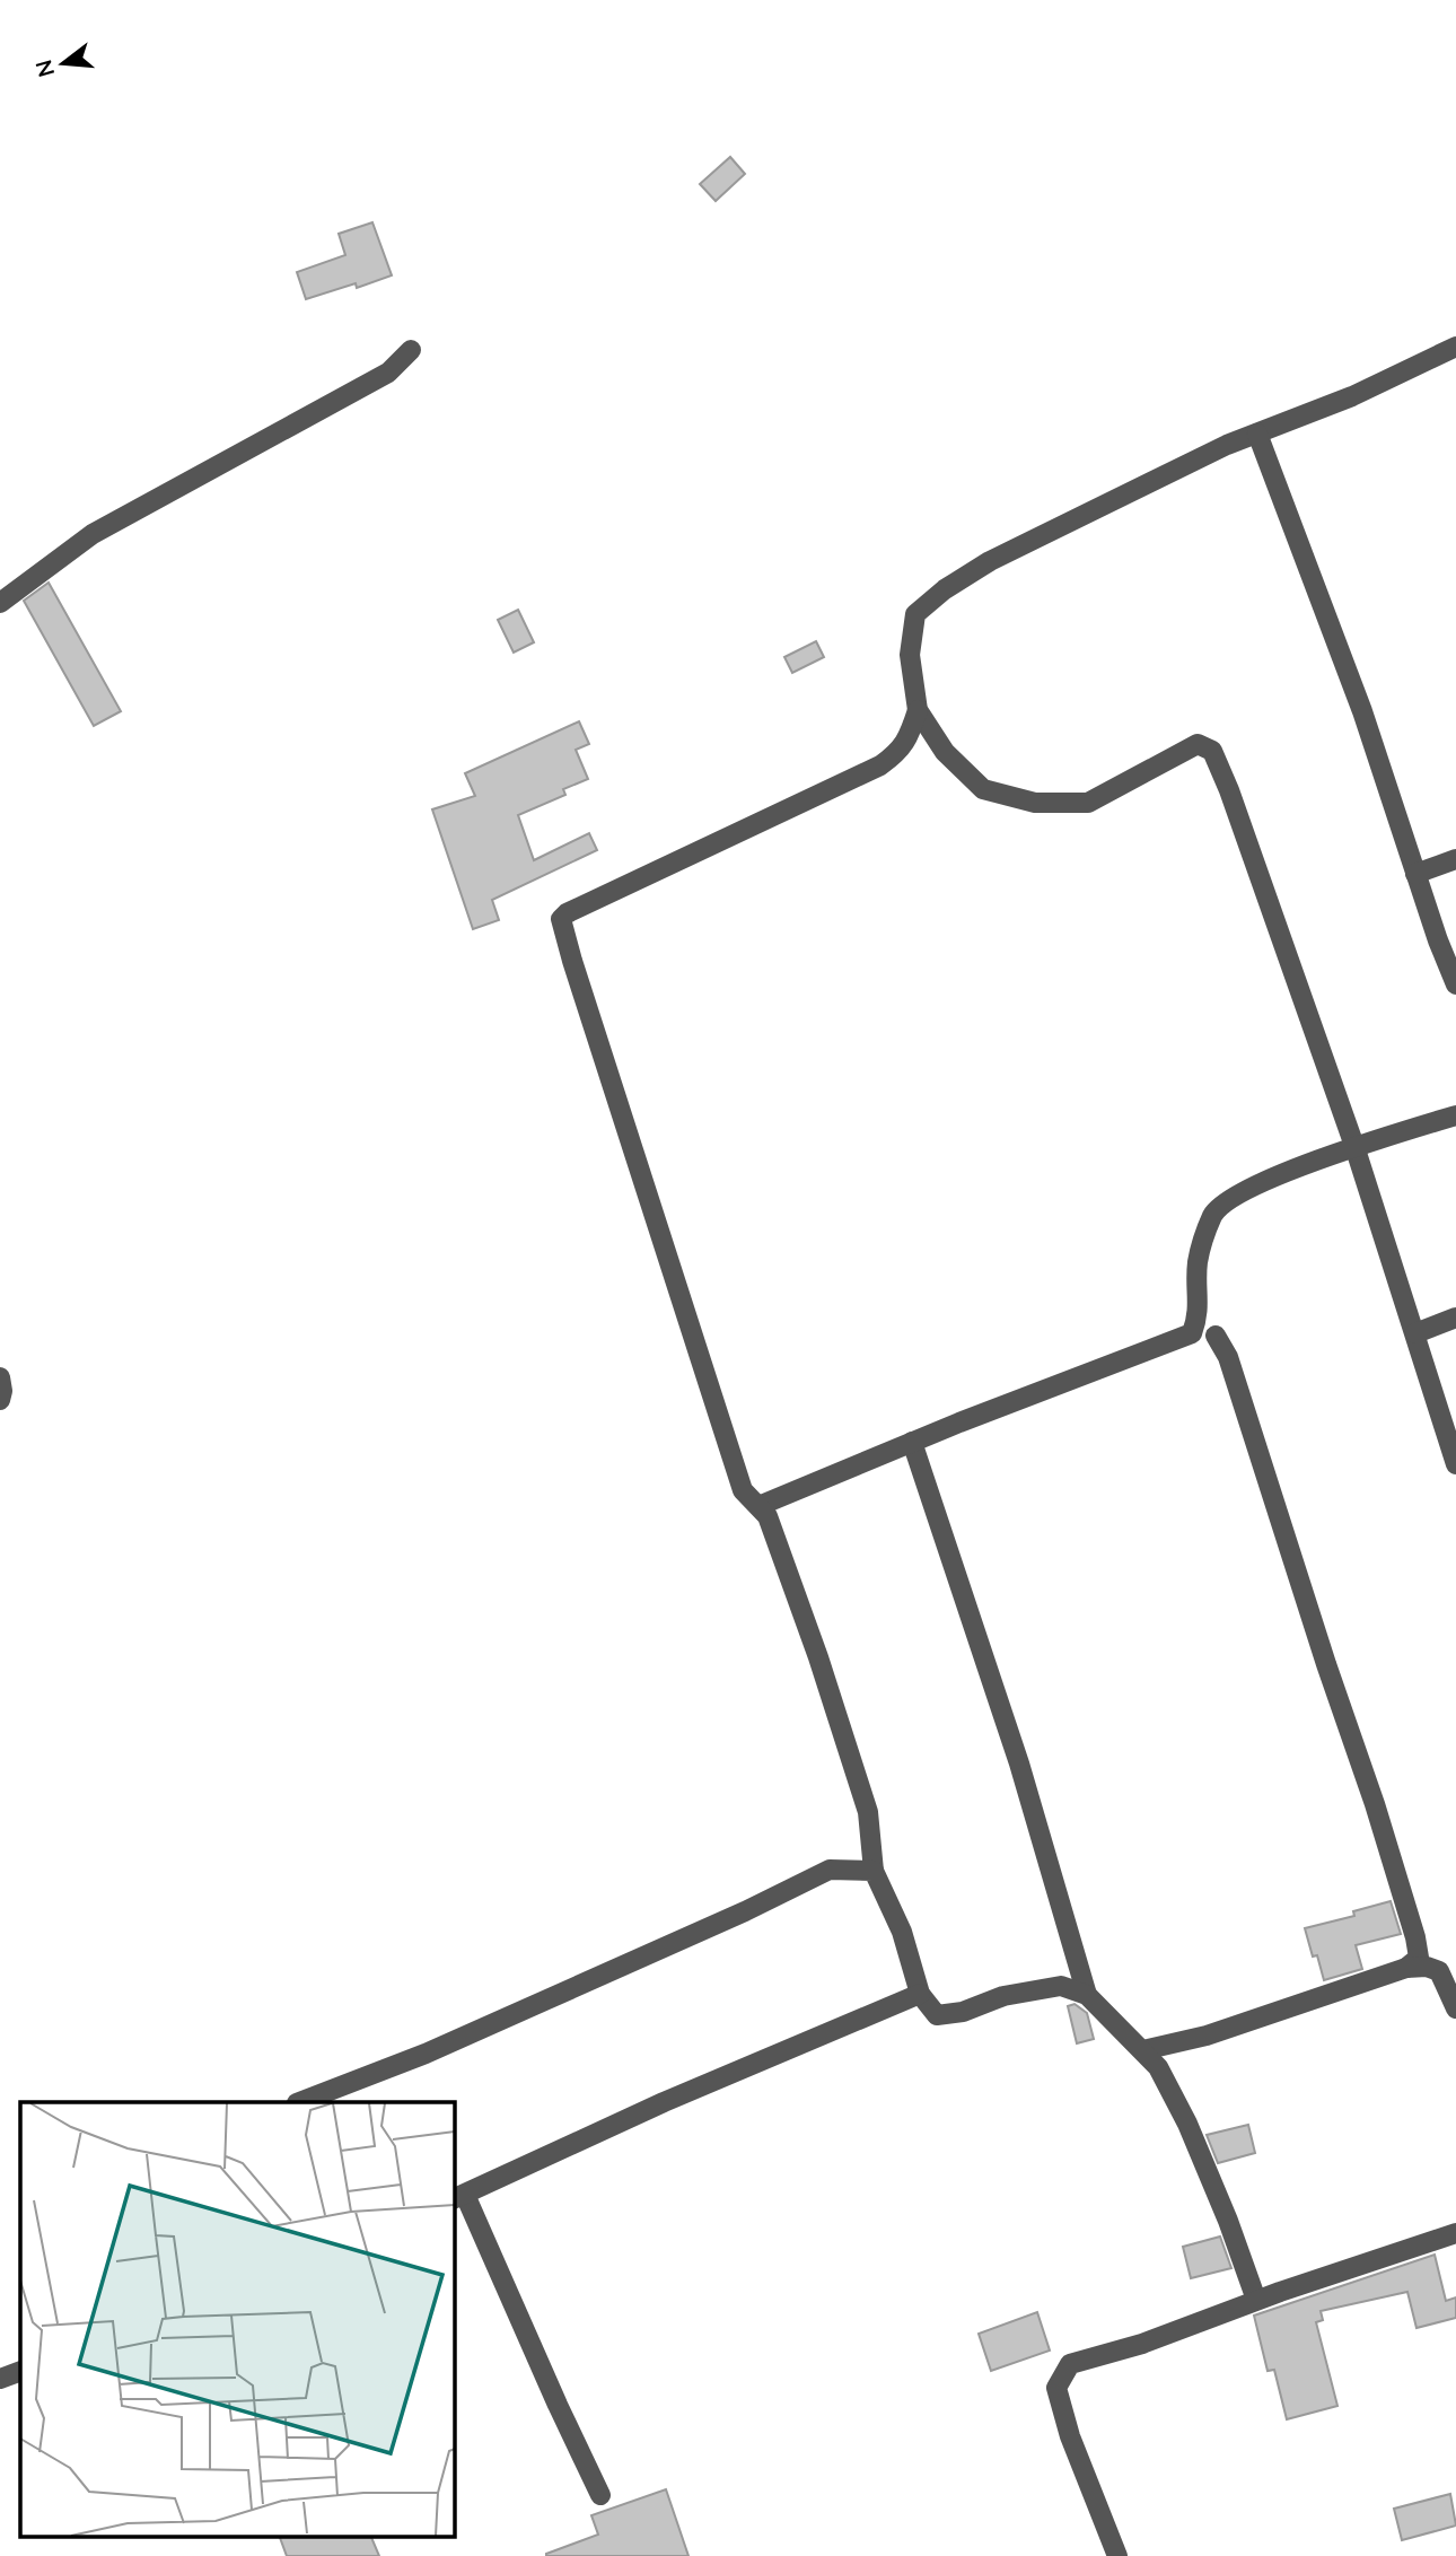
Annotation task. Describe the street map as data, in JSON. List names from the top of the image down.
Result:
{
  "north": "left"
}
